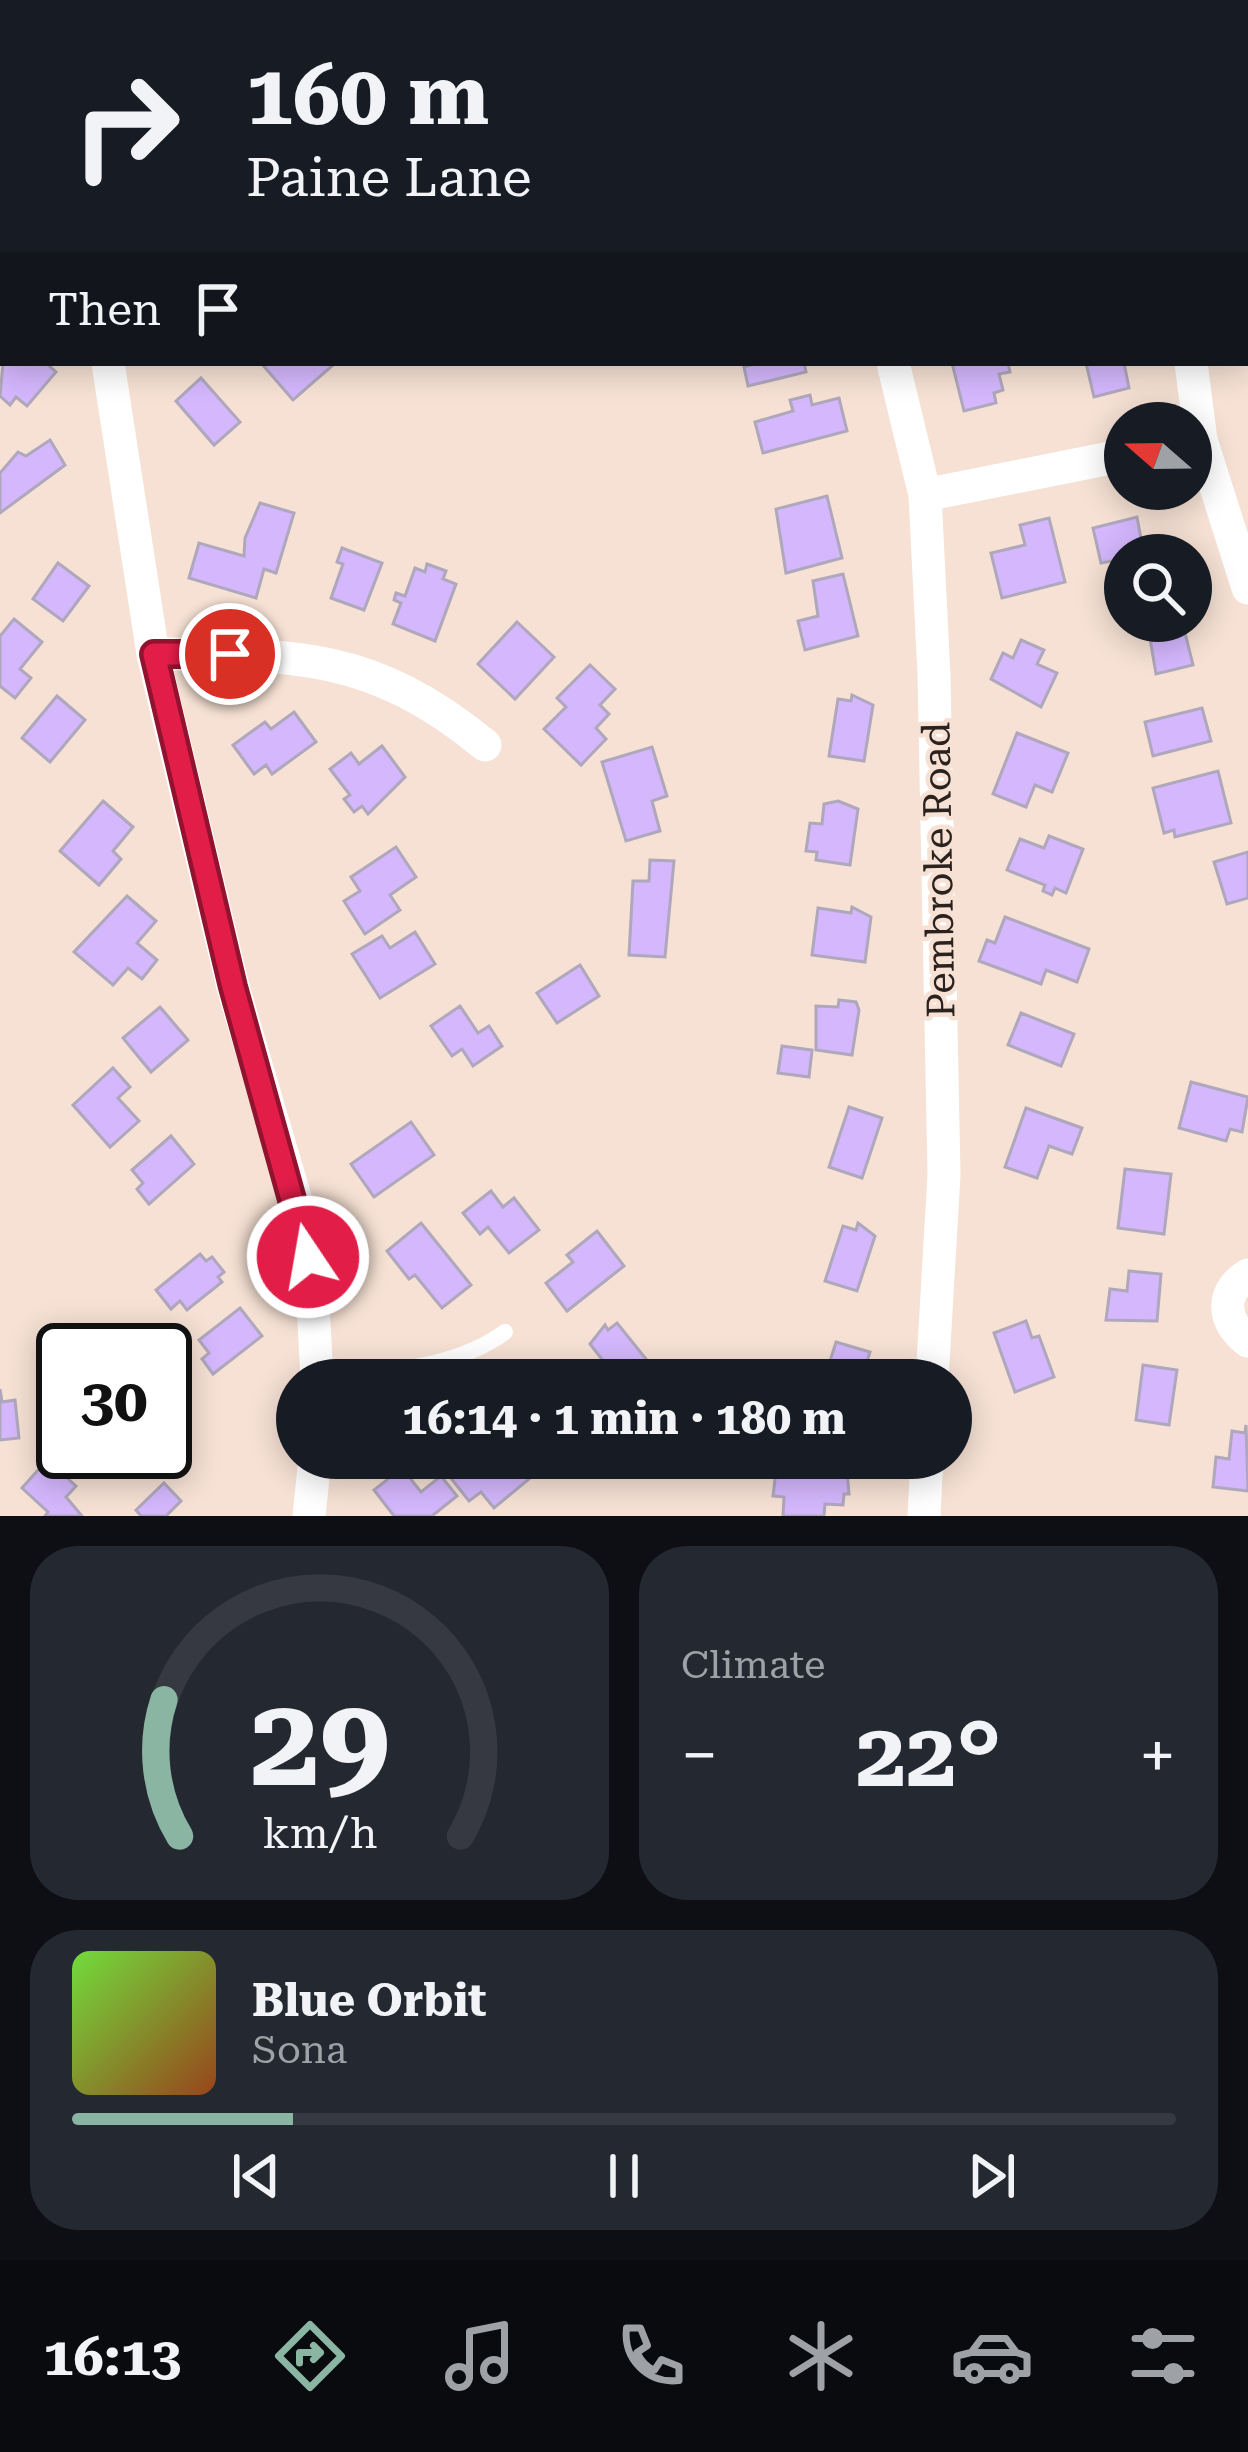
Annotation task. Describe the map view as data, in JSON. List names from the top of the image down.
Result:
{
  "streets": {
    "street": ["Pembroke Road"]
  },
  "north": "left",
  "page": {
    "turn": ["160 m", "Paine Lane"],
    "then": "Then",
    "limit": "30",
    "trip": "16:14 · 1 min · 180 m",
    "tile": "Climate",
    "heat": ["−", "22°", "+"],
    "song": ["Blue Orbit", "Sona"],
    "tabs": "16:13",
    "gauge": ["29", "km/h"]
  }
}
